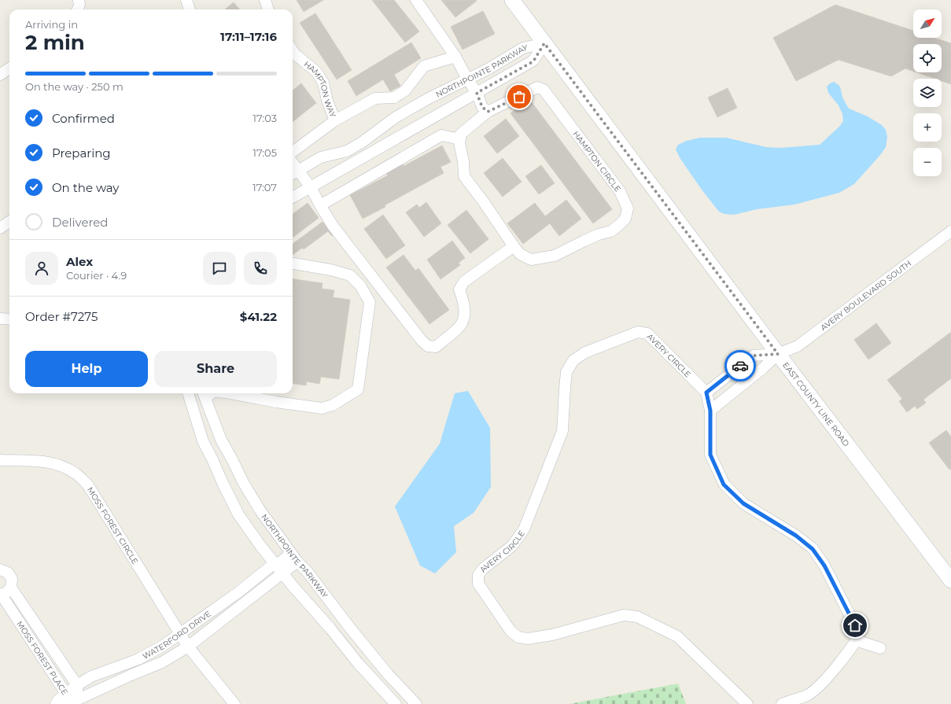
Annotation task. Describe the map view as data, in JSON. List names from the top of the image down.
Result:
{
  "streets": {
    "main road": ["EAST COUNTY LINE ROAD"],
    "street": [
      "NORTHPOINTE PARKWAY",
      "HAMPTON WAY",
      "HAMPTON CIRCLE",
      "AVERY BOULEVARD SOUTH",
      "AVERY CIRCLE",
      "MOSS FOREST CIRCLE",
      "WATERFORD DRIVE",
      "MOSS FOREST PLACE"
    ]
  },
  "crossings": [
    ["NORTHPOINTE PARKWAY", "EAST COUNTY LINE ROAD"],
    ["NORTHPOINTE PARKWAY", "WATERFORD DRIVE"],
    ["AVERY BOULEVARD SOUTH", "EAST COUNTY LINE ROAD"],
    ["MOSS FOREST CIRCLE", "WATERFORD DRIVE"],
    ["WATERFORD DRIVE", "MOSS FOREST PLACE"]
  ],
  "north": "top right",
  "page": {
    "map_buttons": ["+", "−"],
    "heading": ["2 min", "Arriving in", "17:11–17:16"],
    "panel": [
      "Alex",
      "Courier · 4.9",
      "Order #7275",
      "$41.22"
    ],
    "bar": "On the way · 250 m",
    "list": [
      ["Confirmed", "17:03"],
      ["Preparing", "17:05"],
      ["On the way", "17:07"],
      "Delivered"
    ],
    "buttons": ["Help", "Share"]
  }
}
